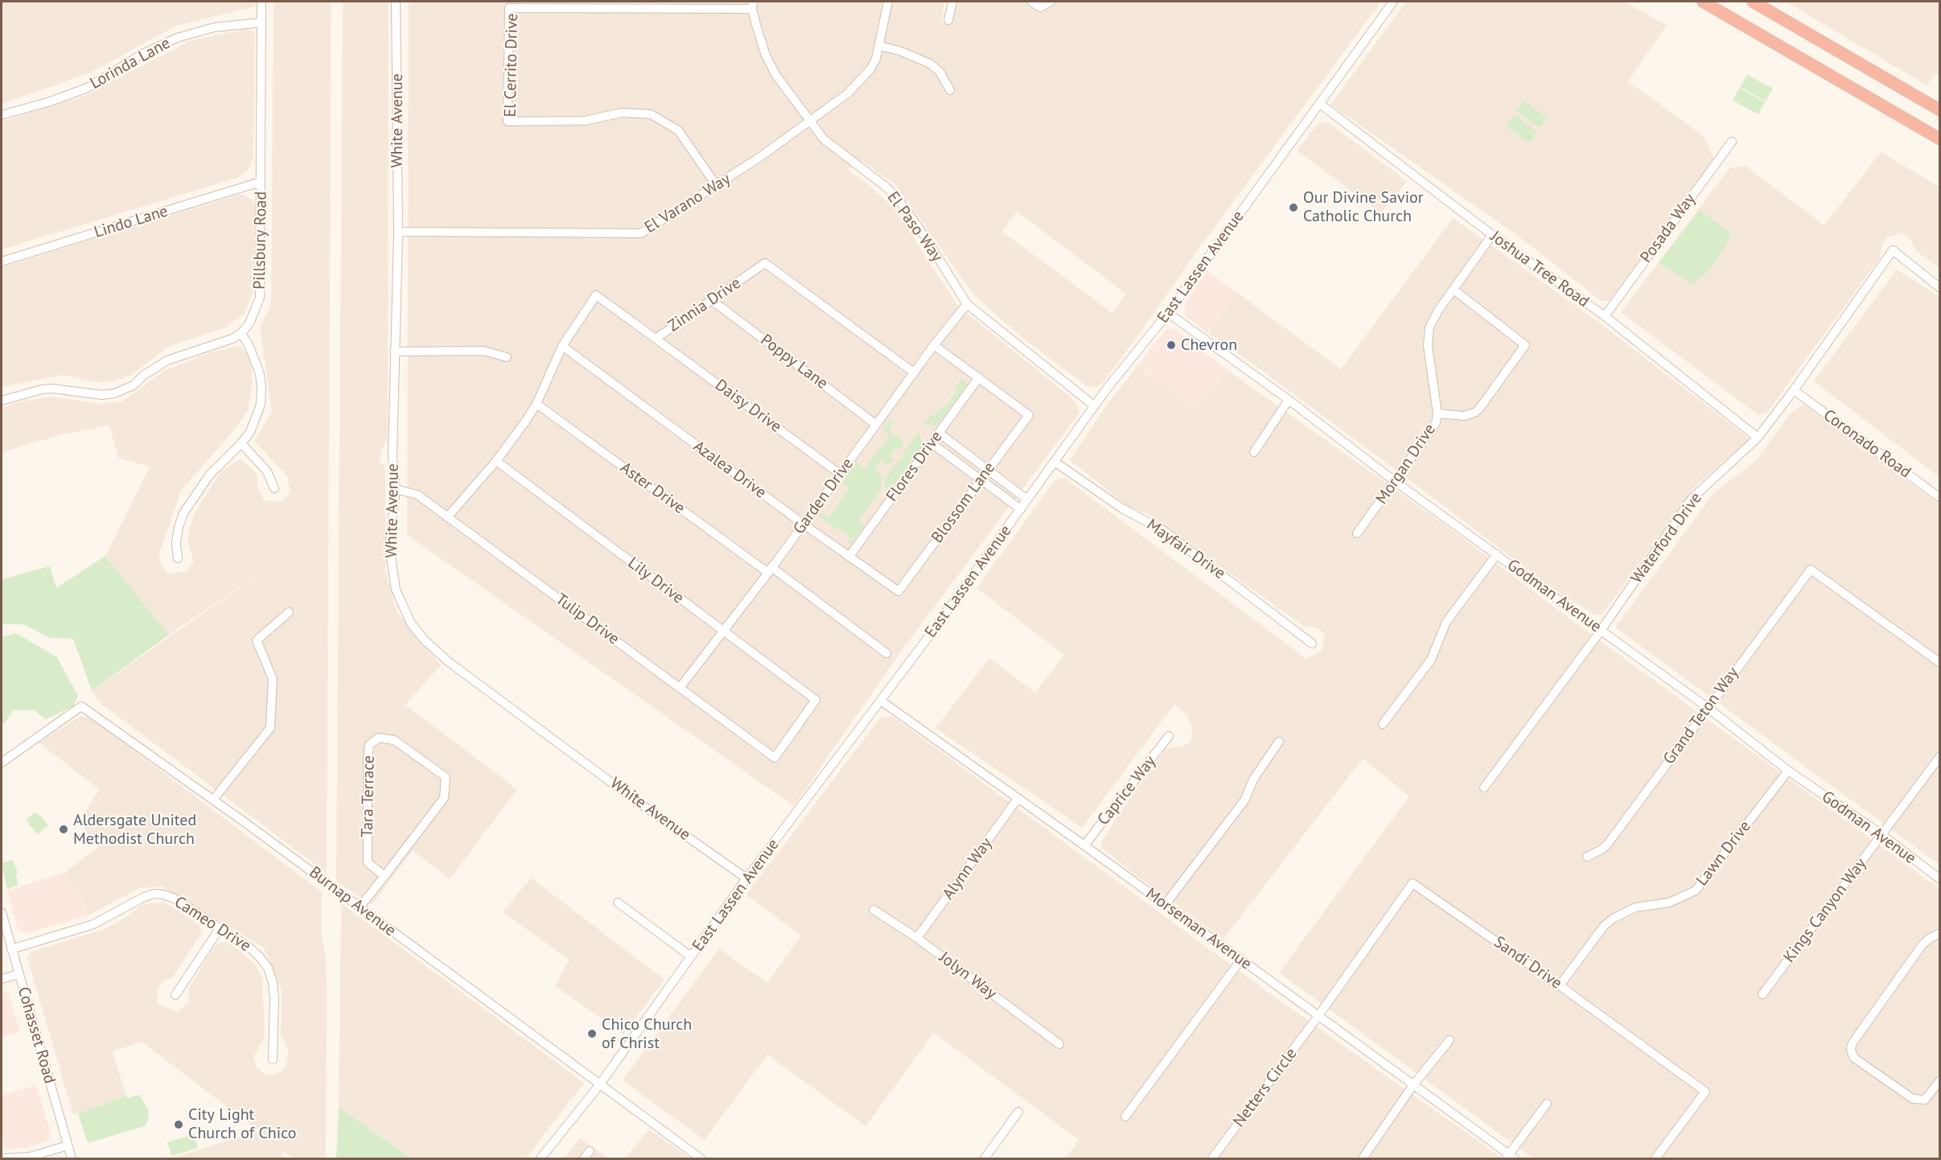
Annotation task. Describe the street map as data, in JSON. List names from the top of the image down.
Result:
{
  "streets": {
    "street": [
      "Lorinda Lane",
      "El Cerrito Drive",
      "White Avenue",
      "El Varano Way",
      "Lindo Lane",
      "El Paso Way",
      "Posada Way",
      "Pillsbury Road",
      "East Lassen Avenue",
      "Joshua Tree Road",
      "Zinnia Drive",
      "Poppy Lane",
      "Daisy Drive",
      "Coronado Road",
      "Morgan Drive",
      "Flores Drive",
      "Azalea Drive",
      "Aster Drive",
      "Garden Drive",
      "Blossom Lane",
      "Waterford Drive",
      "Mayfair Drive",
      "Lily Drive",
      "Godman Avenue",
      "Tulip Drive",
      "Grand Teton Way",
      "Caprice Way",
      "Tara Terrace",
      "Lawn Drive",
      "Alynn Way",
      "Burnap Avenue",
      "Kings Canyon Way",
      "Cameo Drive",
      "Morseman Avenue",
      "Sandi Drive",
      "Jolyn Way",
      "Cohasset Road",
      "Netters Circle"
    ]
  },
  "crossings": [
    ["Lorinda Lane", "Pillsbury Road"],
    ["El Cerrito Drive", "El Varano Way"],
    ["El Cerrito Drive", "El Paso Way"],
    ["White Avenue", "El Varano Way"],
    ["White Avenue", "East Lassen Avenue"],
    ["White Avenue", "Tulip Drive"],
    ["El Varano Way", "El Paso Way"],
    ["Lindo Lane", "Pillsbury Road"],
    ["El Paso Way", "East Lassen Avenue"],
    ["El Paso Way", "Garden Drive"],
    ["Posada Way", "Joshua Tree Road"],
    ["East Lassen Avenue", "Joshua Tree Road"],
    ["East Lassen Avenue", "Mayfair Drive"],
    ["East Lassen Avenue", "Godman Avenue"],
    ["East Lassen Avenue", "Burnap Avenue"],
    ["East Lassen Avenue", "Morseman Avenue"],
    ["Joshua Tree Road", "Morgan Drive"],
    ["Joshua Tree Road", "Waterford Drive"],
    ["Zinnia Drive", "Poppy Lane"],
    ["Zinnia Drive", "Daisy Drive"],
    ["Zinnia Drive", "Azalea Drive"],
    ["Zinnia Drive", "Aster Drive"],
    ["Zinnia Drive", "Garden Drive"],
    ["Zinnia Drive", "Lily Drive"],
    ["Zinnia Drive", "Tulip Drive"],
    ["Poppy Lane", "Garden Drive"],
    ["Daisy Drive", "Garden Drive"],
    ["Coronado Road", "Waterford Drive"],
    ["Morgan Drive", "Godman Avenue"],
    ["Flores Drive", "Azalea Drive"],
    ["Flores Drive", "Blossom Lane"],
    ["Azalea Drive", "Garden Drive"],
    ["Azalea Drive", "Blossom Lane"],
    ["Aster Drive", "Garden Drive"],
    ["Garden Drive", "Lily Drive"],
    ["Garden Drive", "Tulip Drive"],
    ["Waterford Drive", "Godman Avenue"],
    ["Lily Drive", "Tulip Drive"],
    ["Godman Avenue", "Grand Teton Way"],
    ["Godman Avenue", "Lawn Drive"],
    ["Godman Avenue", "Kings Canyon Way"],
    ["Caprice Way", "Morseman Avenue"],
    ["Tara Terrace", "Burnap Avenue"],
    ["Lawn Drive", "Sandi Drive"],
    ["Alynn Way", "Morseman Avenue"],
    ["Alynn Way", "Jolyn Way"],
    ["Cameo Drive", "Cohasset Road"],
    ["Morseman Avenue", "Sandi Drive"],
    ["Morseman Avenue", "Netters Circle"],
    ["Sandi Drive", "Netters Circle"]
  ],
  "places": [
    "Our Divine Savior Catholic Church",
    "Chevron",
    "Aldersgate United Methodist Church",
    "Chico Church of Christ",
    "City Light Church of Chico"
  ]
}
